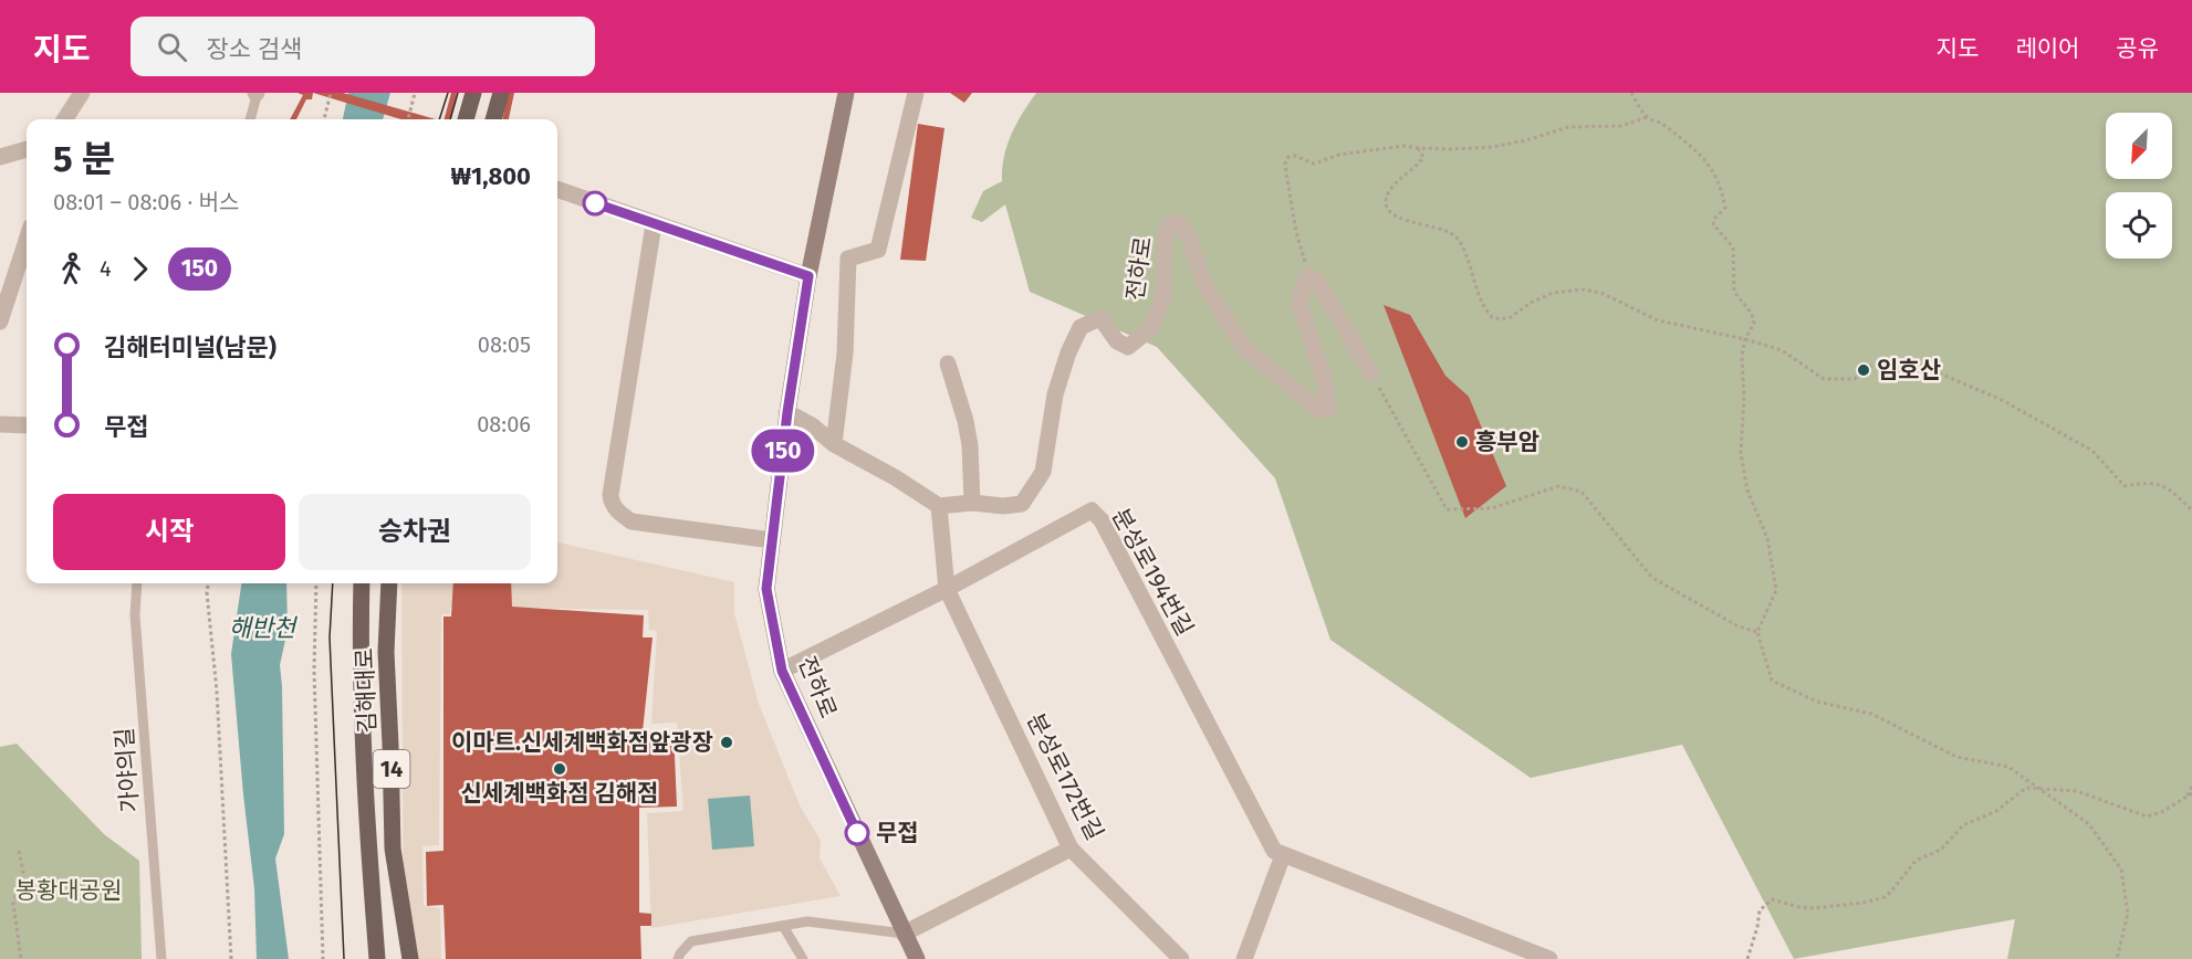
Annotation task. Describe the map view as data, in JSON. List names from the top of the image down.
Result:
{
  "streets": {
    "main road": ["전하로", "김해대로", "14"],
    "street": ["분성로194번길", "분성로172번길"],
    "lane": ["가야의길"]
  },
  "crossings": [
    ["전하로", "분성로194번길"],
    ["분성로194번길", "분성로172번길"]
  ],
  "water": ["해반천"],
  "parks": ["봉황대공원"],
  "places": [
    "임호산",
    "흥부암",
    "이마트.신세계백화점앞광장",
    "신세계백화점 김해점",
    "무접"
  ],
  "lines": ["bus line 150"],
  "north": "bottom left",
  "page": {
    "header": "지도",
    "search": "장소 검색",
    "nav": ["지도", "레이어", "공유"],
    "on_map": "150",
    "heading": ["5 분", "08:01 – 08:06 · 버스", "₩1,800"],
    "legs": ["4", "150"],
    "list": [
      {
        "name": "김해터미널(남문)",
        "value": "08:05"
      },
      {
        "name": "무접",
        "value": "08:06"
      }
    ],
    "buttons": ["시작", "승차권"]
  }
}
